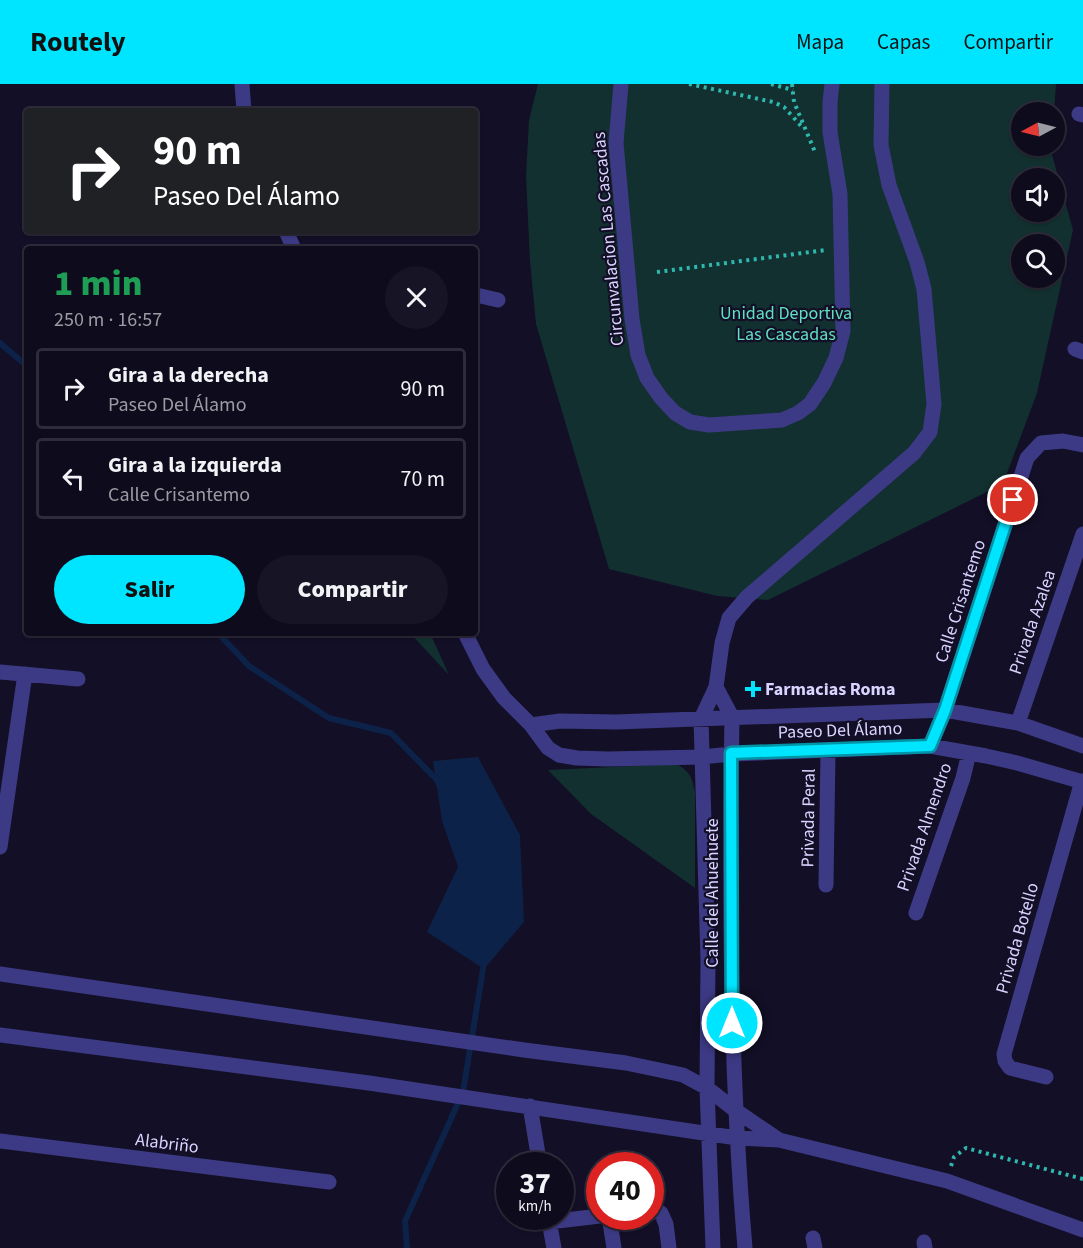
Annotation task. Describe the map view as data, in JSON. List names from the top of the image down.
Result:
{
  "streets": {
    "street": [
      "Circunvalacion Las Cascadas",
      "Calle Crisantemo",
      "Privada Azalea",
      "Paseo Del Álamo",
      "Privada Peral",
      "Privada Almendro",
      "Calle del Ahuehuete",
      "Privada Botello",
      "Alabriño"
    ]
  },
  "crossings": [
    ["Calle Crisantemo", "Paseo Del Álamo"],
    ["Privada Azalea", "Paseo Del Álamo"],
    ["Paseo Del Álamo", "Privada Peral"],
    ["Paseo Del Álamo", "Privada Almendro"],
    ["Paseo Del Álamo", "Calle del Ahuehuete"],
    ["Paseo Del Álamo", "Privada Botello"]
  ],
  "parks": ["Unidad Deportiva Las Cascadas"],
  "places": {
    "health": ["Farmacias Roma"]
  },
  "north": "left",
  "page": {
    "header": "Routely",
    "nav": ["Mapa", "Capas", "Compartir"],
    "turn": ["90 m", "Paseo Del Álamo"],
    "heading": ["1 min", "250 m · 16:57"],
    "list": [
      {
        "name": "Gira a la derecha",
        "note": "Paseo Del Álamo",
        "value": "90 m"
      },
      {
        "name": "Gira a la izquierda",
        "note": "Calle Crisantemo",
        "value": "70 m"
      }
    ],
    "buttons": ["Salir", "Compartir"],
    "speed": "37 km/h",
    "limit": "40"
  }
}
